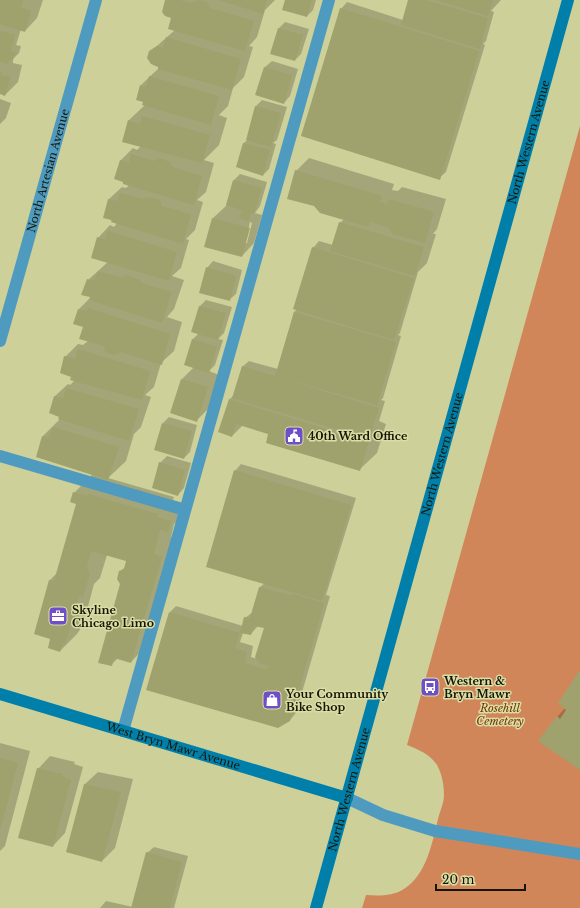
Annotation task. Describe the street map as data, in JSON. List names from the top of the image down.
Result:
{
  "streets": {
    "main road": ["North Western Avenue", "West Bryn Mawr Avenue"],
    "street": ["North Artesian Avenue"]
  },
  "crossings": [
    ["North Western Avenue", "West Bryn Mawr Avenue"]
  ],
  "parks": ["Rosehill Cemetery"],
  "places": {
    "public building": ["40th Ward Office"],
    "office": ["Skyline Chicago Limo"],
    "bus stop": ["Western & Bryn Mawr"],
    "shop": ["Your Community Bike Shop"]
  },
  "scale_bar": "20 m"
}
